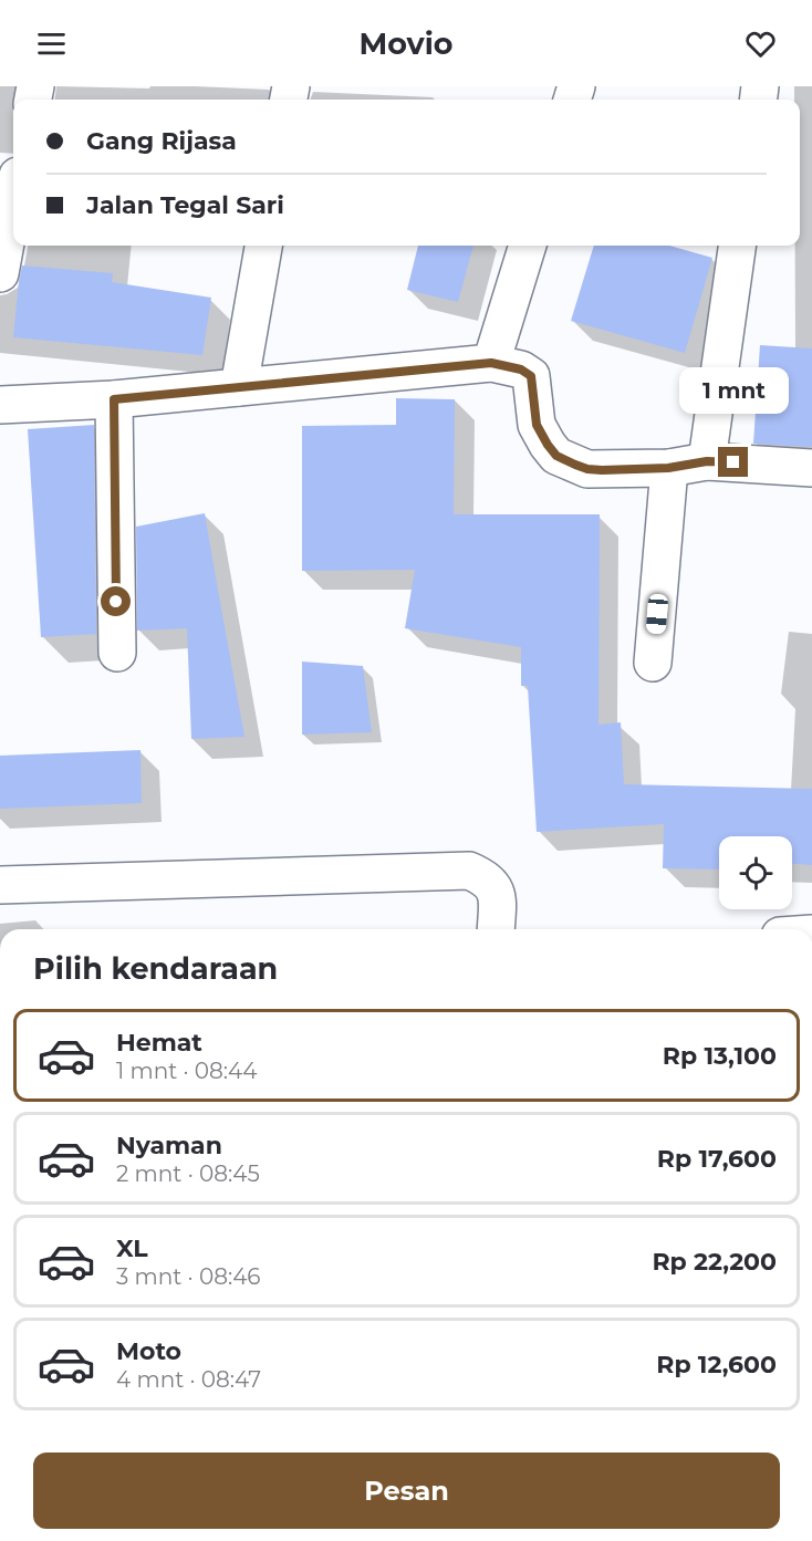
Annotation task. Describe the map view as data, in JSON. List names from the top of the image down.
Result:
{
  "page": {
    "header": "Movio",
    "banner": ["Gang Rijasa", "Jalan Tegal Sari"],
    "bubble": "1 mnt",
    "heading": "Pilih kendaraan",
    "list": [
      {
        "name": "Hemat",
        "note": "1 mnt · 08:44",
        "value": "Rp 13,100"
      },
      {
        "name": "Nyaman",
        "note": "2 mnt · 08:45",
        "value": "Rp 17,600"
      },
      {
        "name": "XL",
        "note": "3 mnt · 08:46",
        "value": "Rp 22,200"
      },
      {
        "name": "Moto",
        "note": "4 mnt · 08:47",
        "value": "Rp 12,600"
      }
    ],
    "buttons": "Pesan"
  }
}
